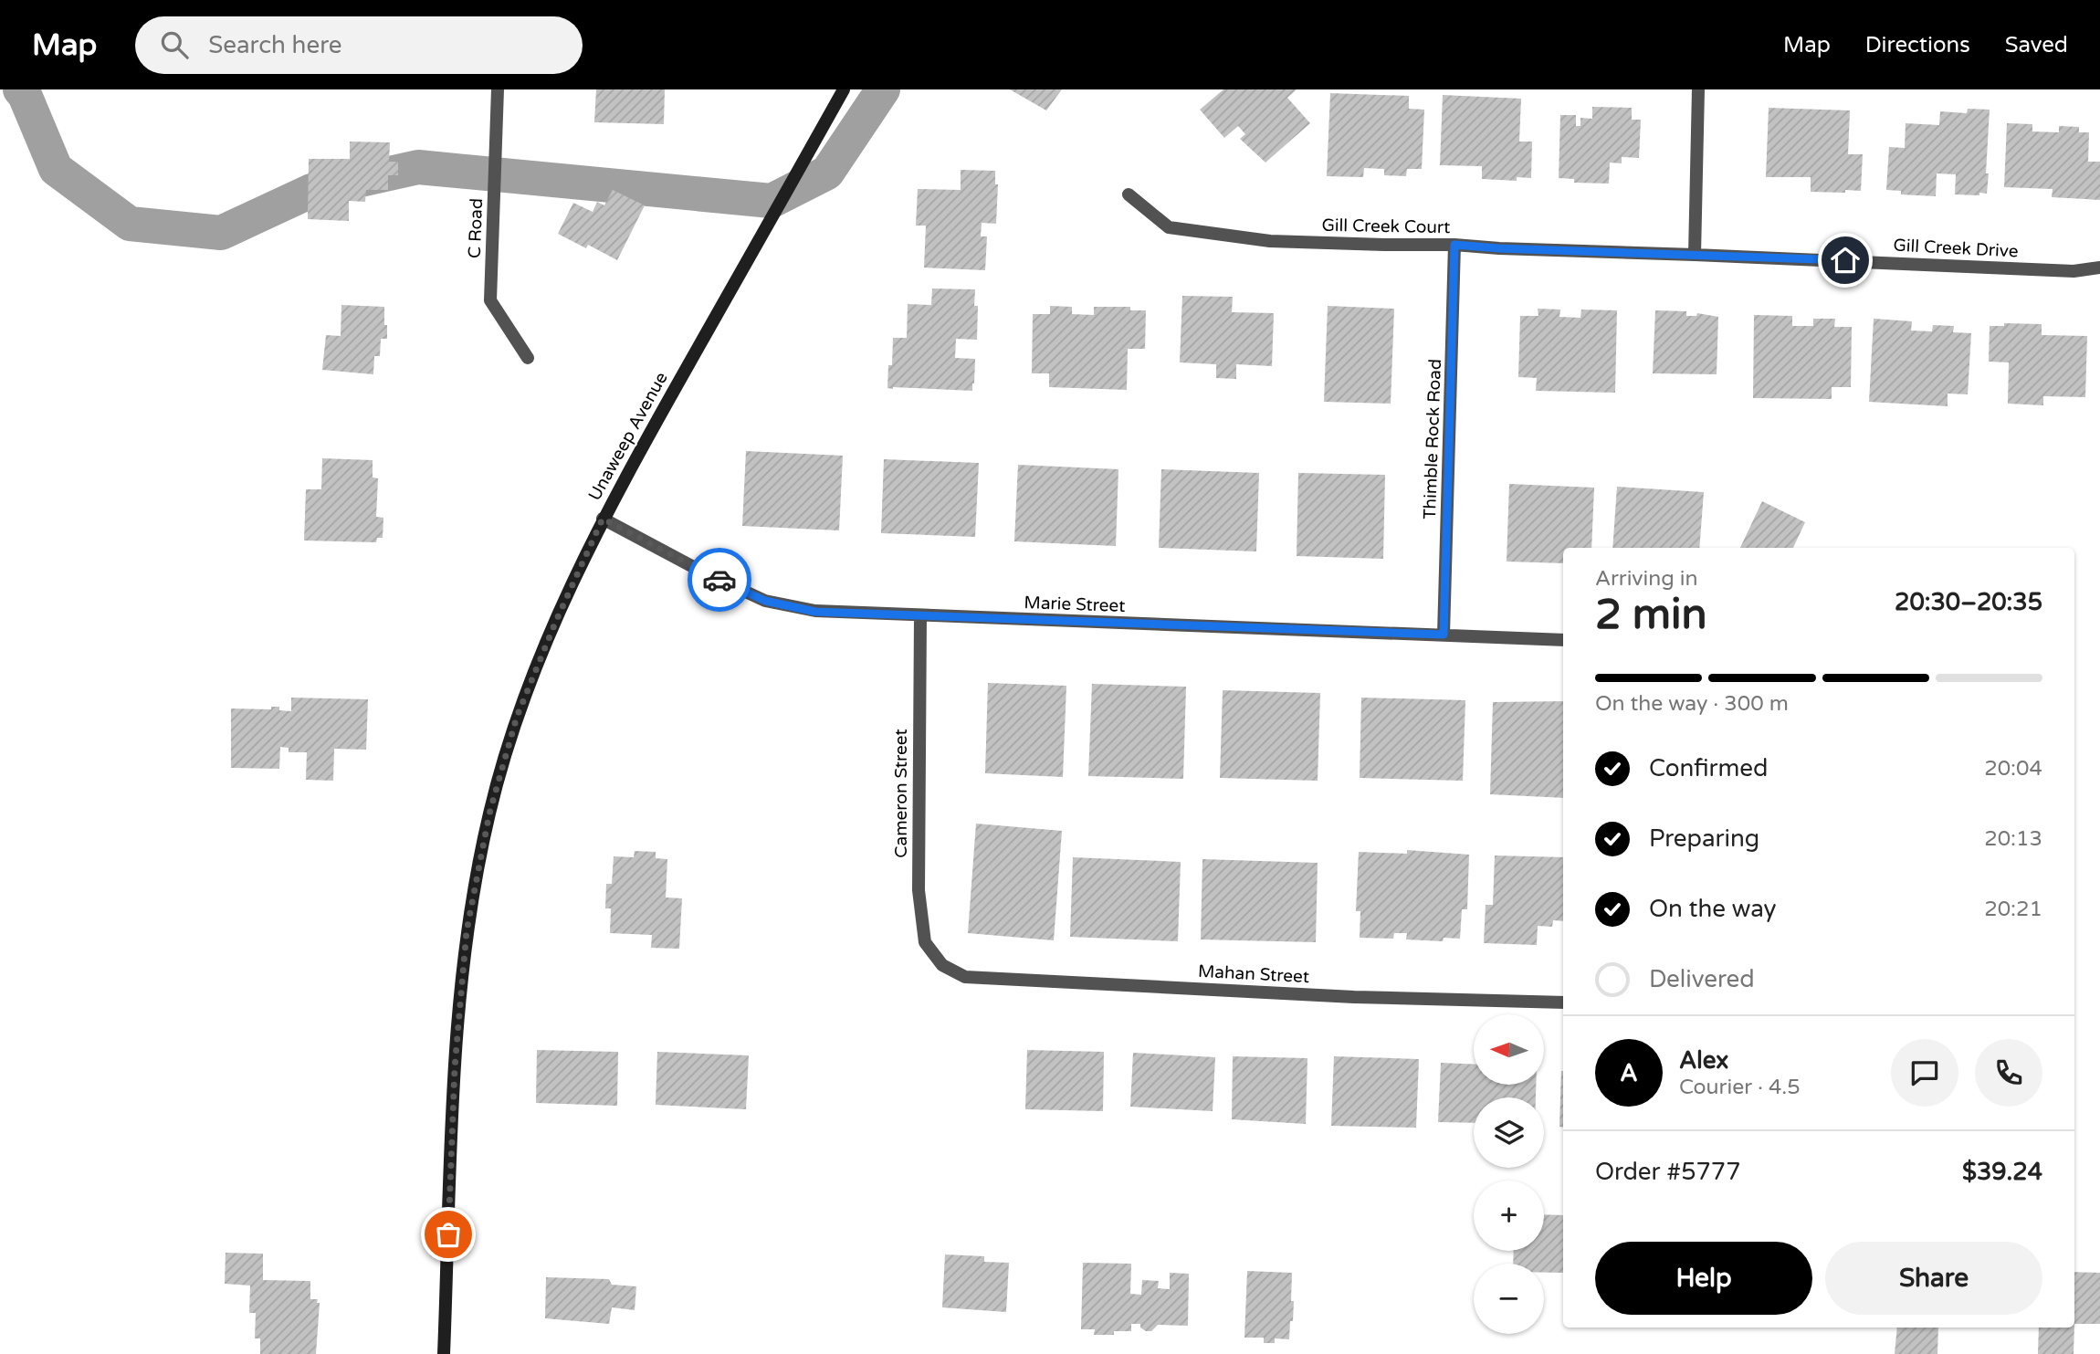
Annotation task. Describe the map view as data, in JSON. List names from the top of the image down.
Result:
{
  "streets": {
    "main road": ["Unaweep Avenue"],
    "street": [
      "Gill Creek Court",
      "C Road",
      "Gill Creek Drive",
      "Thimble Rock Road",
      "Marie Street",
      "Cameron Street",
      "Mahan Street"
    ]
  },
  "crossings": [
    ["Gill Creek Court", "Gill Creek Drive"],
    ["Gill Creek Court", "Thimble Rock Road"],
    ["Unaweep Avenue", "Marie Street"],
    ["Thimble Rock Road", "Marie Street"],
    ["Marie Street", "Cameron Street"],
    ["Cameron Street", "Mahan Street"]
  ],
  "north": "left",
  "page": {
    "header": "Map",
    "search": "Search here",
    "nav": ["Map", "Directions", "Saved"],
    "heading": ["2 min", "Arriving in", "20:30–20:35"],
    "panel": [
      "Alex",
      "Courier · 4.5",
      "Order #5777",
      "$39.24"
    ],
    "bar": "On the way · 300 m",
    "list": [
      ["Confirmed", "20:04"],
      ["Preparing", "20:13"],
      ["On the way", "20:21"],
      "Delivered"
    ],
    "map_buttons": ["+", "−"],
    "round": "A",
    "buttons": ["Help", "Share"]
  }
}
